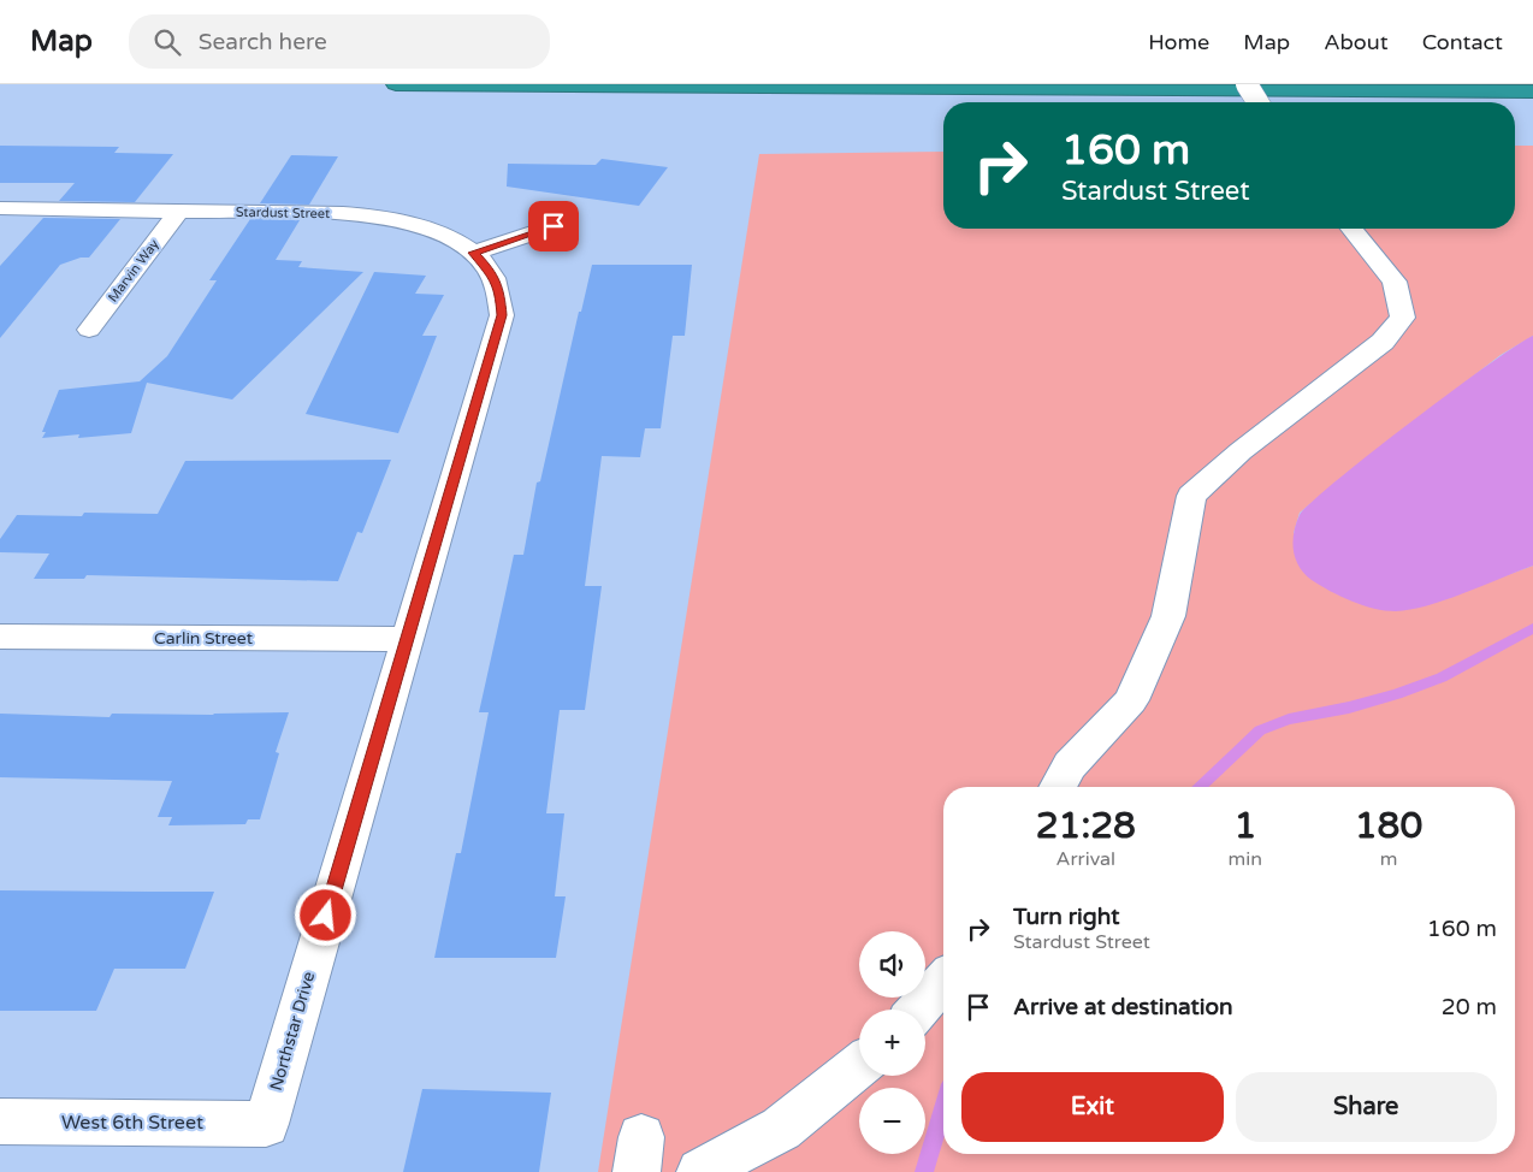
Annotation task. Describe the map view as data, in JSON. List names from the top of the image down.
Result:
{
  "streets": {
    "street": [
      "Stardust Street",
      "Marvin Way",
      "Carlin Street",
      "Northstar Drive",
      "West 6th Street"
    ]
  },
  "crossings": [
    ["Stardust Street", "Marvin Way"],
    ["Stardust Street", "Northstar Drive"],
    ["Carlin Street", "Northstar Drive"],
    ["Northstar Drive", "West 6th Street"]
  ],
  "page": {
    "header": "Map",
    "search": "Search here",
    "nav": [
      "Home",
      "Map",
      "About",
      "Contact"
    ],
    "turn": ["160 m", "Stardust Street"],
    "eta": [
      "21:28",
      "Arrival",
      "1",
      "min",
      "180",
      "m"
    ],
    "list": [
      {
        "name": "Turn right",
        "note": "Stardust Street",
        "value": "160 m"
      },
      {
        "name": "Arrive at destination",
        "value": "20 m"
      }
    ],
    "map_buttons": ["+", "−"],
    "buttons": ["Exit", "Share"]
  }
}
